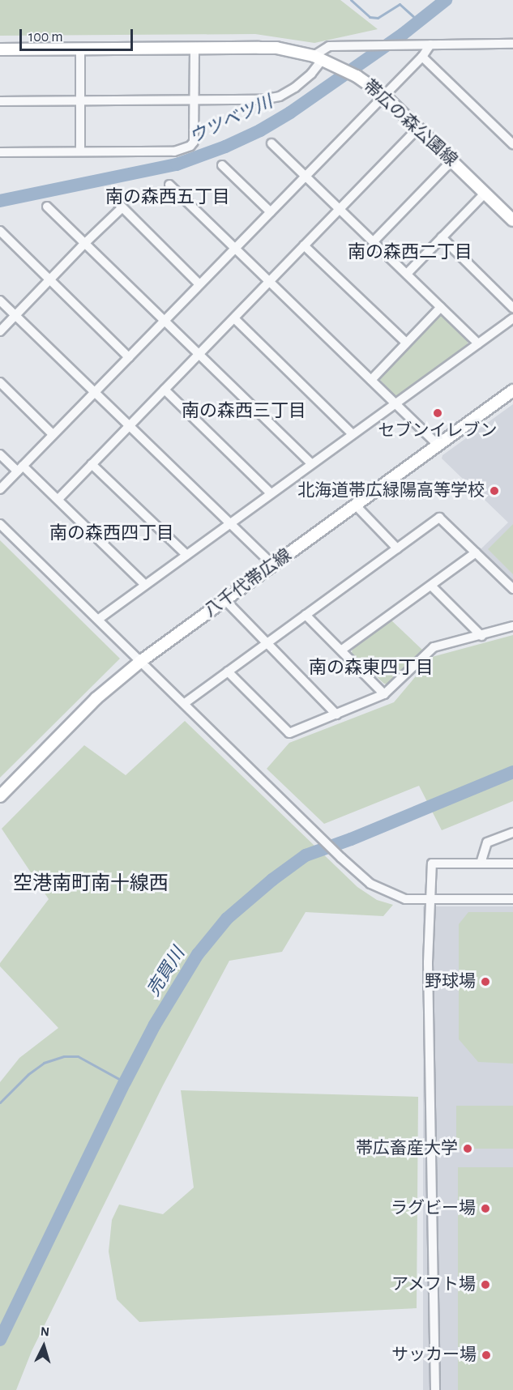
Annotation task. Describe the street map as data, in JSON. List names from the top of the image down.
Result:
{
  "streets": {
    "main road": ["帯広の森公園線", "八千代帯広線"]
  },
  "districts": [
    "南の森西五丁目",
    "南の森西二丁目",
    "南の森西三丁目",
    "南の森西四丁目",
    "南の森東四丁目",
    "空港南町南十線西"
  ],
  "water": ["ウツベツ川", "売買川"],
  "places": [
    "セブンイレブン",
    "北海道帯広緑陽高等学校",
    "野球場",
    "帯広畜産大学",
    "ラグビー場",
    "アメフト場",
    "サッカー場"
  ],
  "scale_bar": "100 m",
  "north": "top"
}
